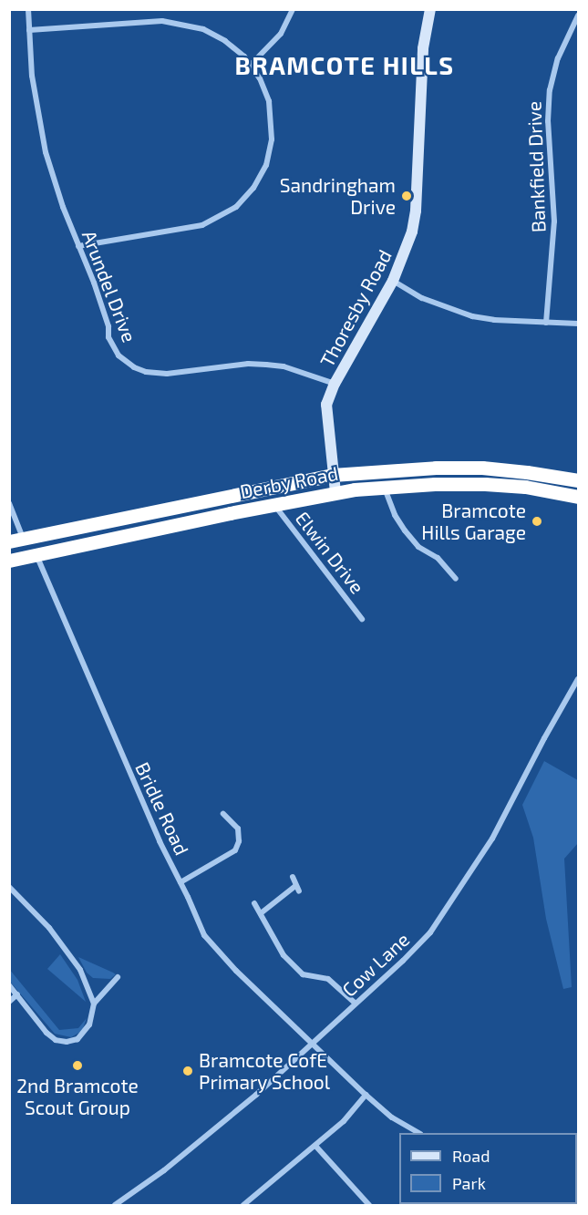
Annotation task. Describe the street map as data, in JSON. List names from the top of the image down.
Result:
{
  "streets": {
    "highway": ["Derby Road"],
    "street": [
      "Bankfield Drive",
      "Arundel Drive",
      "Thoresby Road",
      "Elwin Drive",
      "Bridle Road",
      "Cow Lane"
    ]
  },
  "crossings": [
    ["Arundel Drive", "Thoresby Road"],
    ["Thoresby Road", "Derby Road"],
    ["Derby Road", "Elwin Drive"],
    ["Derby Road", "Bridle Road"],
    ["Bridle Road", "Cow Lane"]
  ],
  "districts": ["BRAMCOTE HILLS"],
  "places": [
    "Sandringham Drive",
    "Bramcote Hills Garage",
    "2nd Bramcote Scout Group",
    "Bramcote CofE Primary School"
  ],
  "legend": ["Road", "Park"]
}
